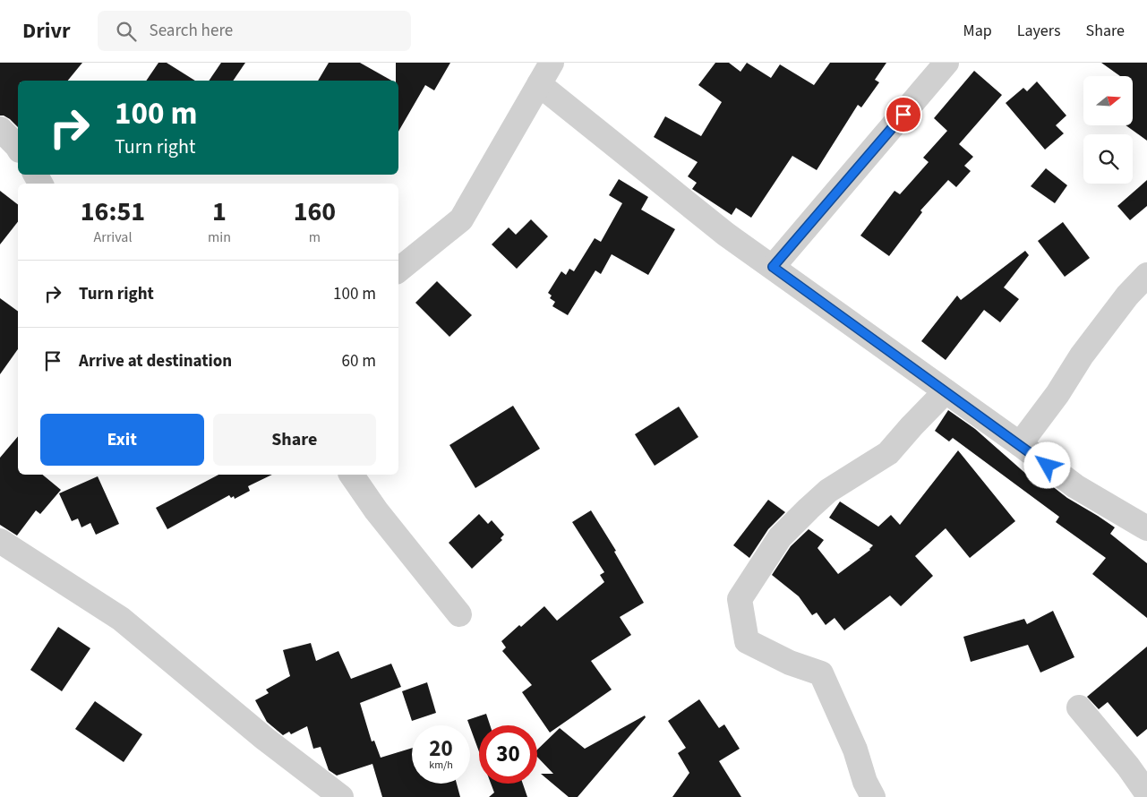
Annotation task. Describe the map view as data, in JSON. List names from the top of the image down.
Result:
{
  "north": "right",
  "page": {
    "header": "Drivr",
    "search": "Search here",
    "nav": ["Map", "Layers", "Share"],
    "turn": ["100 m", "Turn right"],
    "eta": [
      "16:51",
      "Arrival",
      "1",
      "min",
      "160",
      "m"
    ],
    "list": [
      {
        "name": "Turn right",
        "value": "100 m"
      },
      {
        "name": "Arrive at destination",
        "value": "60 m"
      }
    ],
    "buttons": ["Exit", "Share"],
    "speed": "20 km/h",
    "limit": "30"
  }
}
